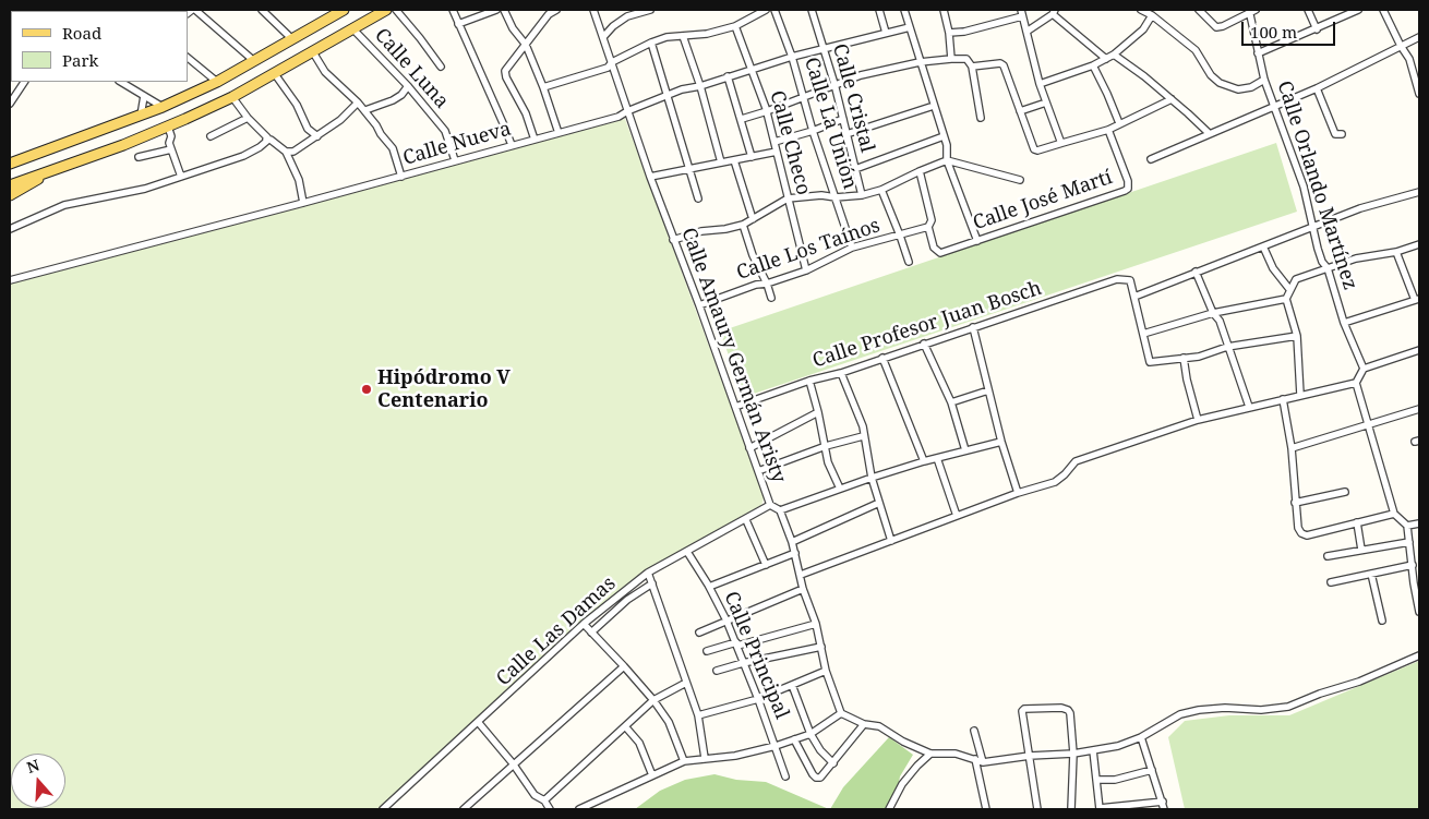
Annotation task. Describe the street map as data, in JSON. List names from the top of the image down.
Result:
{
  "streets": {
    "street": [
      "Calle Luna",
      "Calle Cristal",
      "Calle La Unión",
      "Calle Checo",
      "Calle Nueva",
      "Calle Orlando Martínez",
      "Calle José Martí",
      "Calle Los Taínos",
      "Calle Profesor Juan Bosch",
      "Calle Amaury Germán Aristy",
      "Calle Las Damas",
      "Calle Principal"
    ]
  },
  "crossings": [
    ["Calle Luna", "Calle Nueva"],
    ["Calle Cristal", "Calle Nueva"],
    ["Calle La Unión", "Calle Nueva"],
    ["Calle La Unión", "Calle Los Taínos"],
    ["Calle Checo", "Calle Nueva"],
    ["Calle Checo", "Calle Los Taínos"],
    ["Calle Nueva", "Calle Amaury Germán Aristy"],
    ["Calle José Martí", "Calle Los Taínos"],
    ["Calle Los Taínos", "Calle Amaury Germán Aristy"],
    ["Calle Profesor Juan Bosch", "Calle Amaury Germán Aristy"],
    ["Calle Amaury Germán Aristy", "Calle Las Damas"],
    ["Calle Las Damas", "Calle Principal"]
  ],
  "places": ["Hipódromo V Centenario"],
  "legend": ["Road", "Park"],
  "scale_bar": "100 m",
  "north": "top"
}
